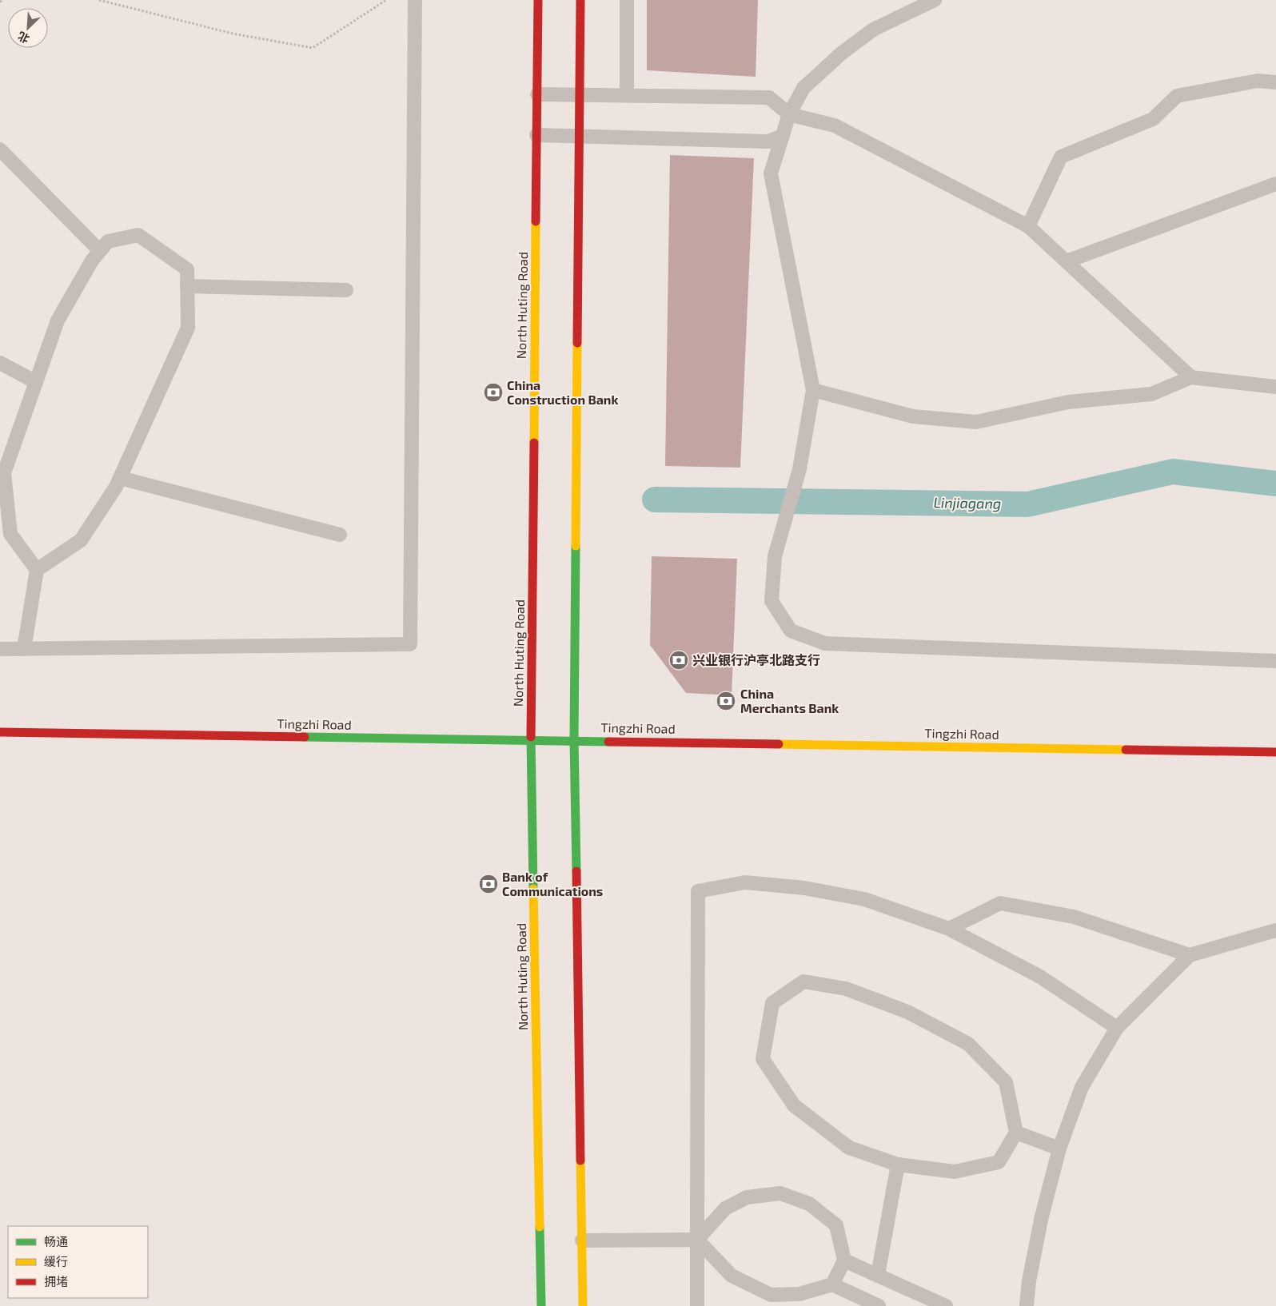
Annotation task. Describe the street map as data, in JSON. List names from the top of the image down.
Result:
{
  "streets": {
    "street": ["North Huting Road", "Tingzhi Road"]
  },
  "crossings": [
    ["North Huting Road", "Tingzhi Road"]
  ],
  "water": ["Linjiagang"],
  "places": {
    "bank": [
      "China Construction Bank",
      "兴业银行沪亭北路支行",
      "China Merchants Bank",
      "Bank of Communications"
    ]
  },
  "legend": ["畅通", "缓行", "拥堵"],
  "north": "bottom left"
}
